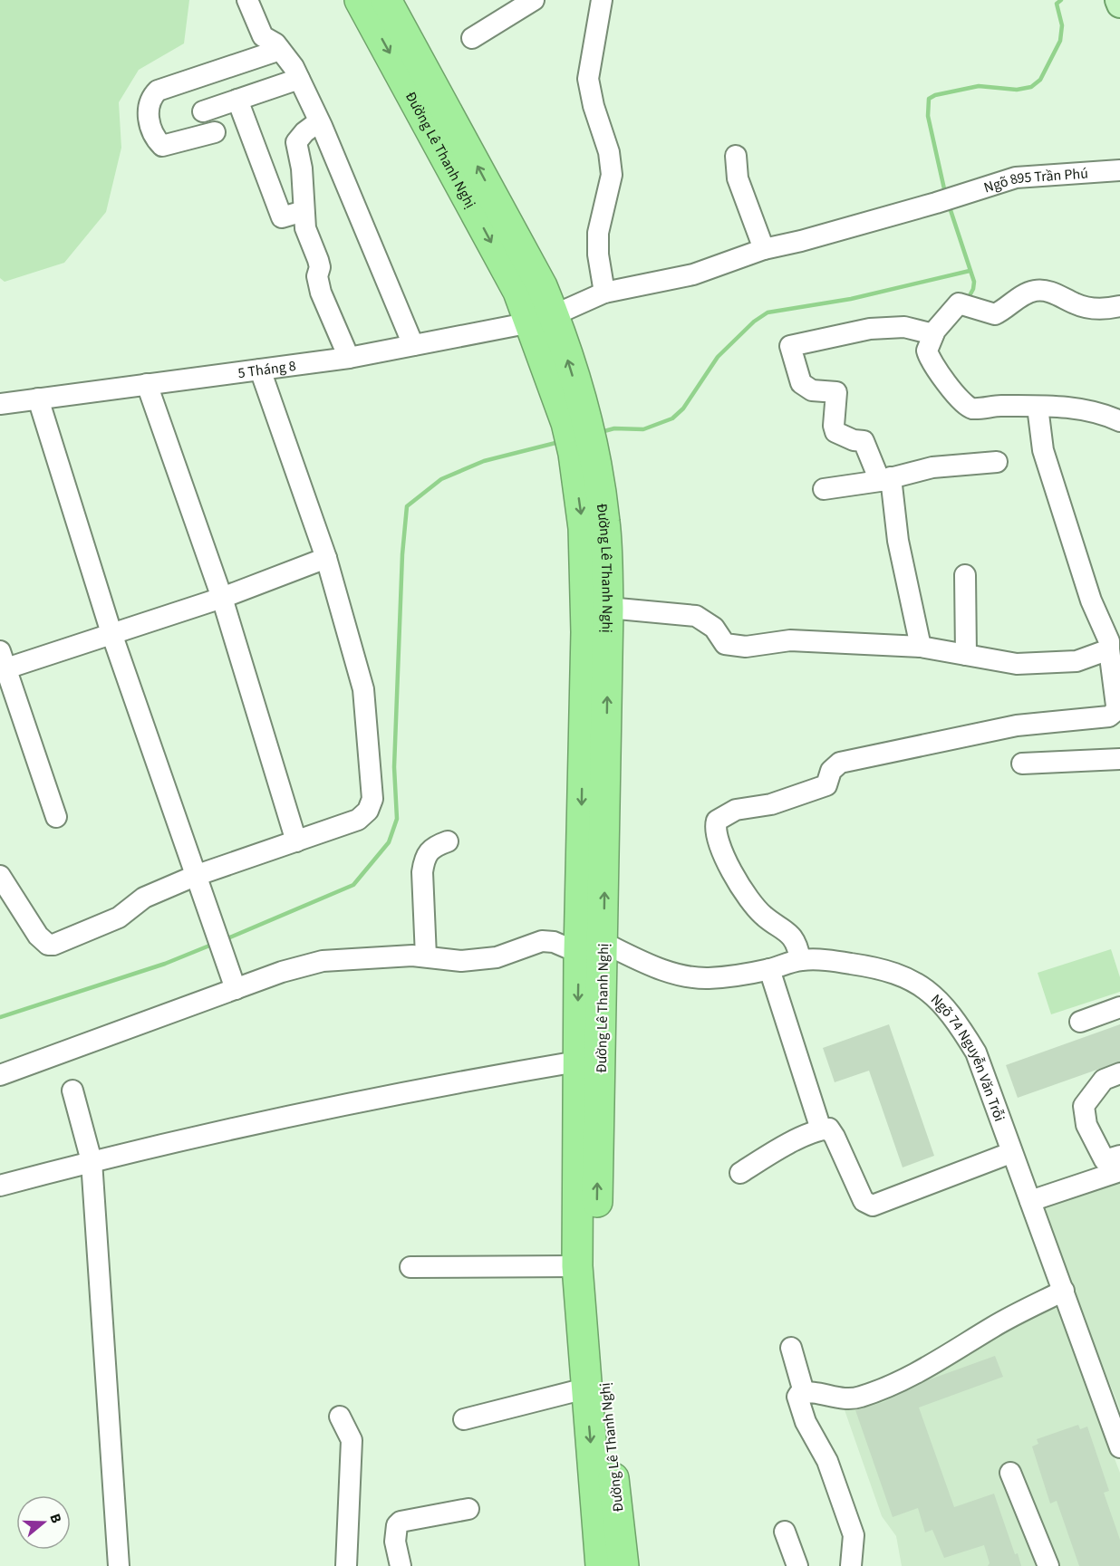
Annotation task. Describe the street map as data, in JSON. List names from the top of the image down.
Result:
{
  "streets": {
    "highway": ["Đường Lê Thanh Nghị"],
    "street": ["Ngõ 895 Trần Phú", "5 Tháng 8", "Ngõ 74 Nguyễn Văn Trỗi"]
  },
  "crossings": [
    ["Đường Lê Thanh Nghị", "5 Tháng 8"],
    ["Đường Lê Thanh Nghị", "Ngõ 74 Nguyễn Văn Trỗi"],
    ["Ngõ 895 Trần Phú", "5 Tháng 8"]
  ],
  "north": "right"
}
